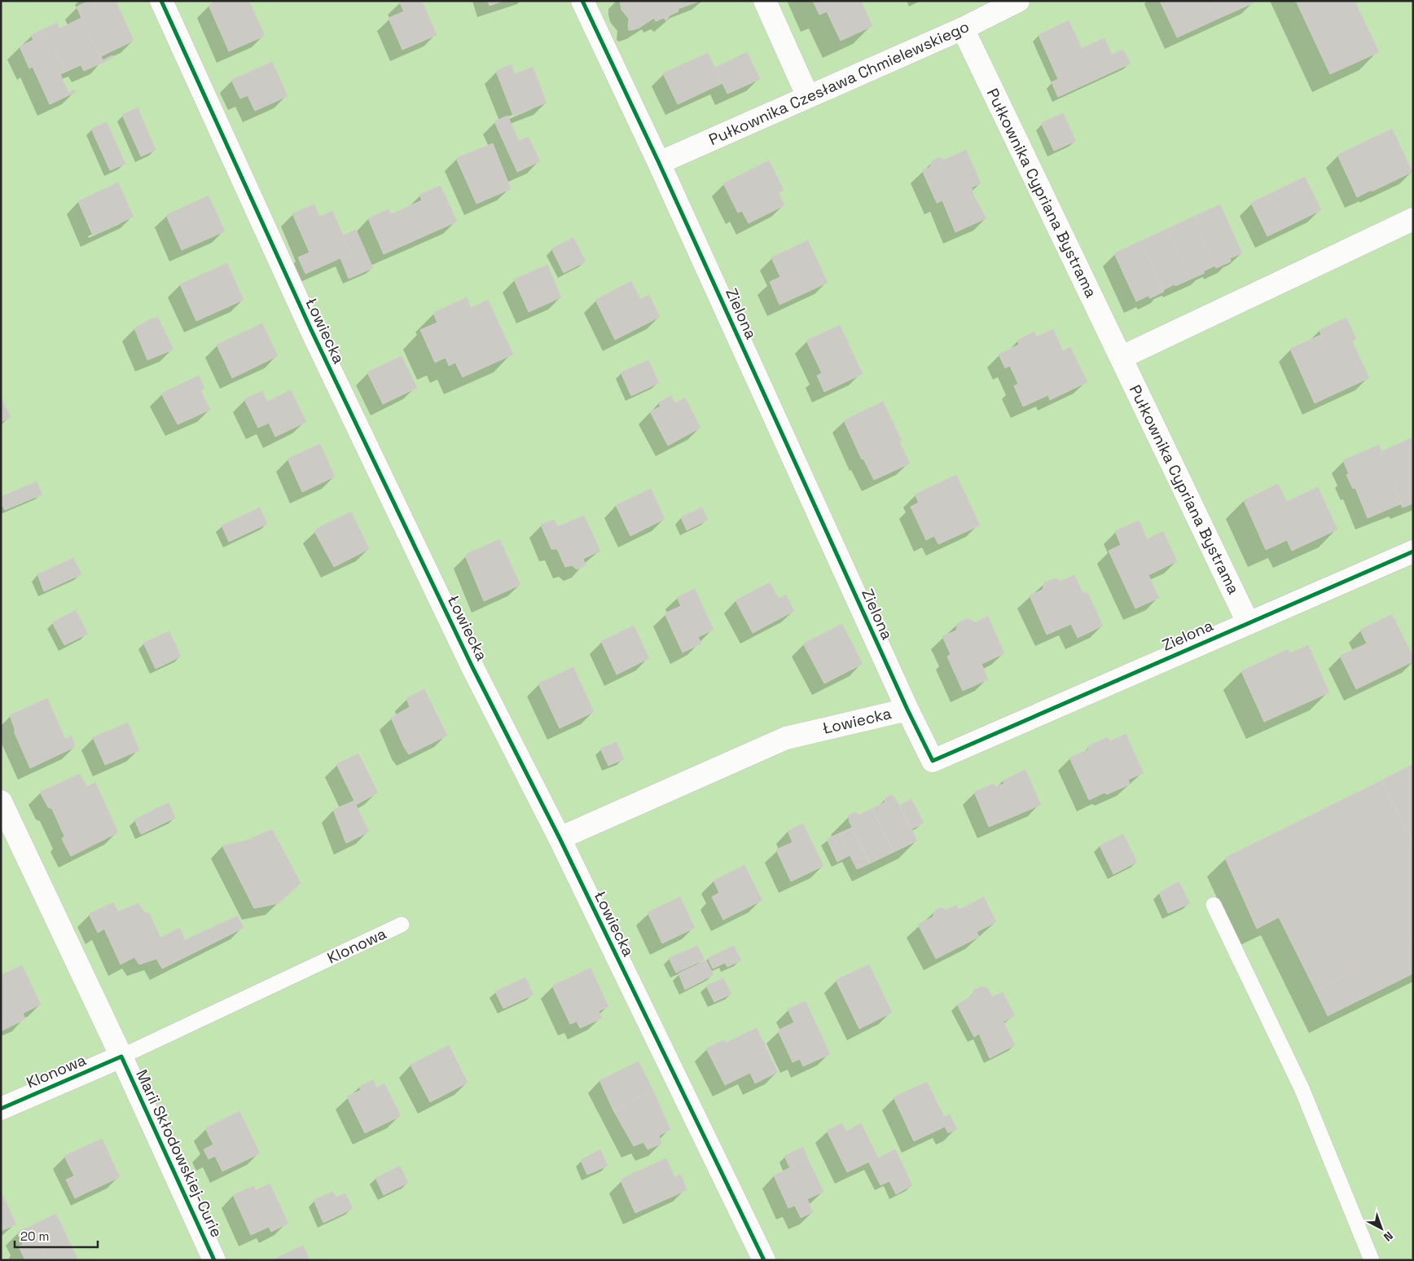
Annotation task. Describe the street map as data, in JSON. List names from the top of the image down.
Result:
{
  "streets": {
    "street": [
      "Pułkownika Czesława Chmielewskiego",
      "Pułkownika Cypriana Bystrama",
      "Zielona",
      "Łowiecka",
      "Klonowa",
      "Marii Skłodowskiej-Curie"
    ]
  },
  "crossings": [
    ["Pułkownika Czesława Chmielewskiego", "Pułkownika Cypriana Bystrama"],
    ["Pułkownika Czesława Chmielewskiego", "Zielona"],
    ["Pułkownika Cypriana Bystrama", "Zielona"],
    ["Zielona", "Łowiecka"],
    ["Klonowa", "Marii Skłodowskiej-Curie"]
  ],
  "scale_bar": "20 m",
  "north": "bottom right"
}
